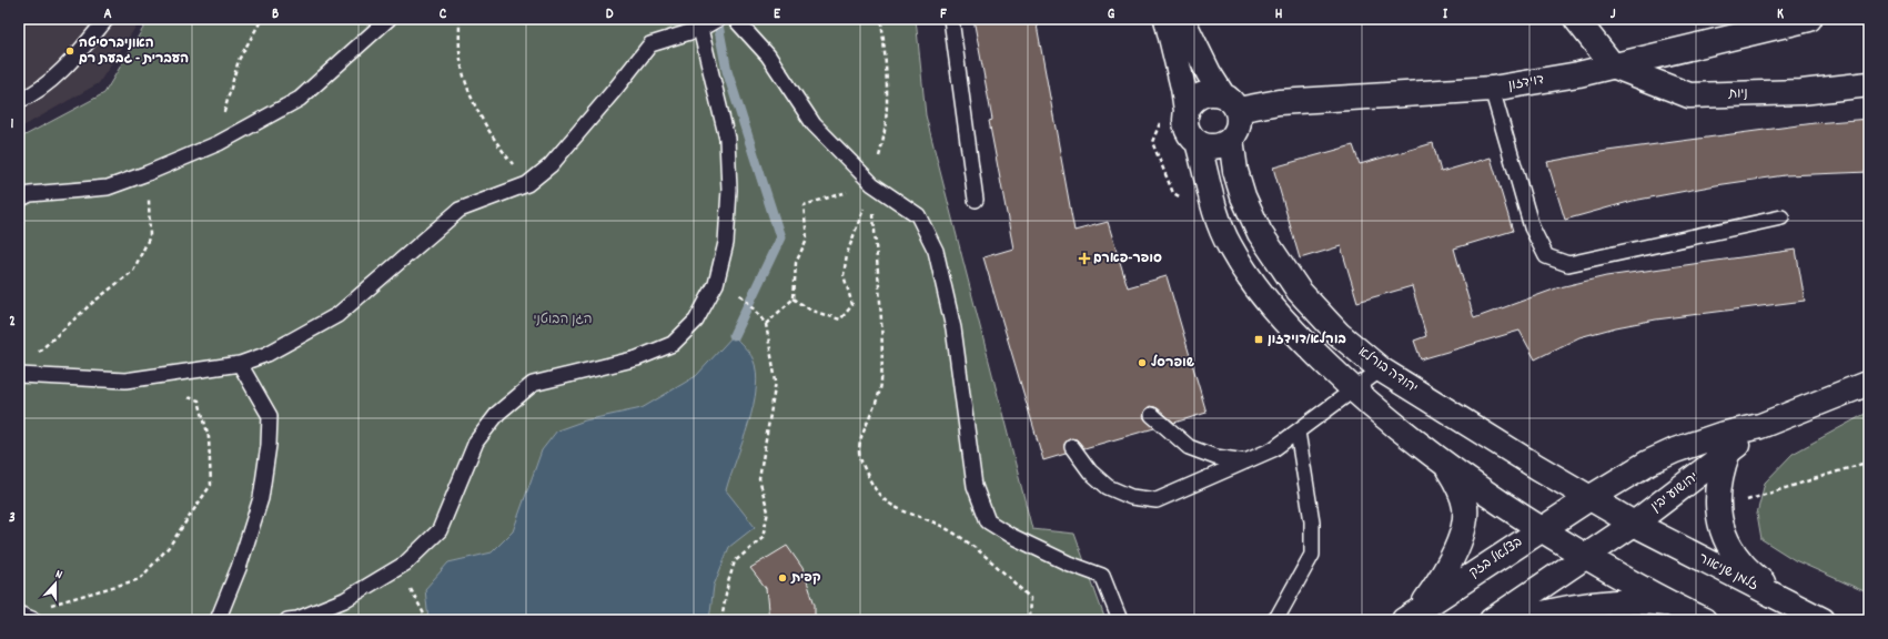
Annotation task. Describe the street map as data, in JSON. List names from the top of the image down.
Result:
{
  "streets": {
    "street": [
      "דוידזון",
      "ניות",
      "יהודה בורלא",
      "יהושוע יבין",
      "בצלאל בזק",
      "זלמן שניאור"
    ]
  },
  "crossings": [
    ["דוידזון", "ניות"],
    ["דוידזון", "יהודה בורלא"],
    ["יהודה בורלא", "יהושוע יבין"],
    ["יהודה בורלא", "בצלאל בזק"],
    ["יהודה בורלא", "זלמן שניאור"],
    ["יהושוע יבין", "בצלאל בזק"],
    ["יהושוע יבין", "זלמן שניאור"]
  ],
  "parks": ["הגן הבוטני"],
  "places": {
    "other": ["האוניברסיטה העברית - גבעת רם", "שופרסל", "קפית"],
    "health": ["סופר-פארם"],
    "transit": ["בורלא/דוידזון"]
  },
  "north": "top",
  "grid": {
    "columns": [
      "A",
      "B",
      "C",
      "D",
      "E",
      "F",
      "G",
      "H",
      "I",
      "J",
      "K"
    ],
    "rows": ["1", "2", "3"]
  }
}
